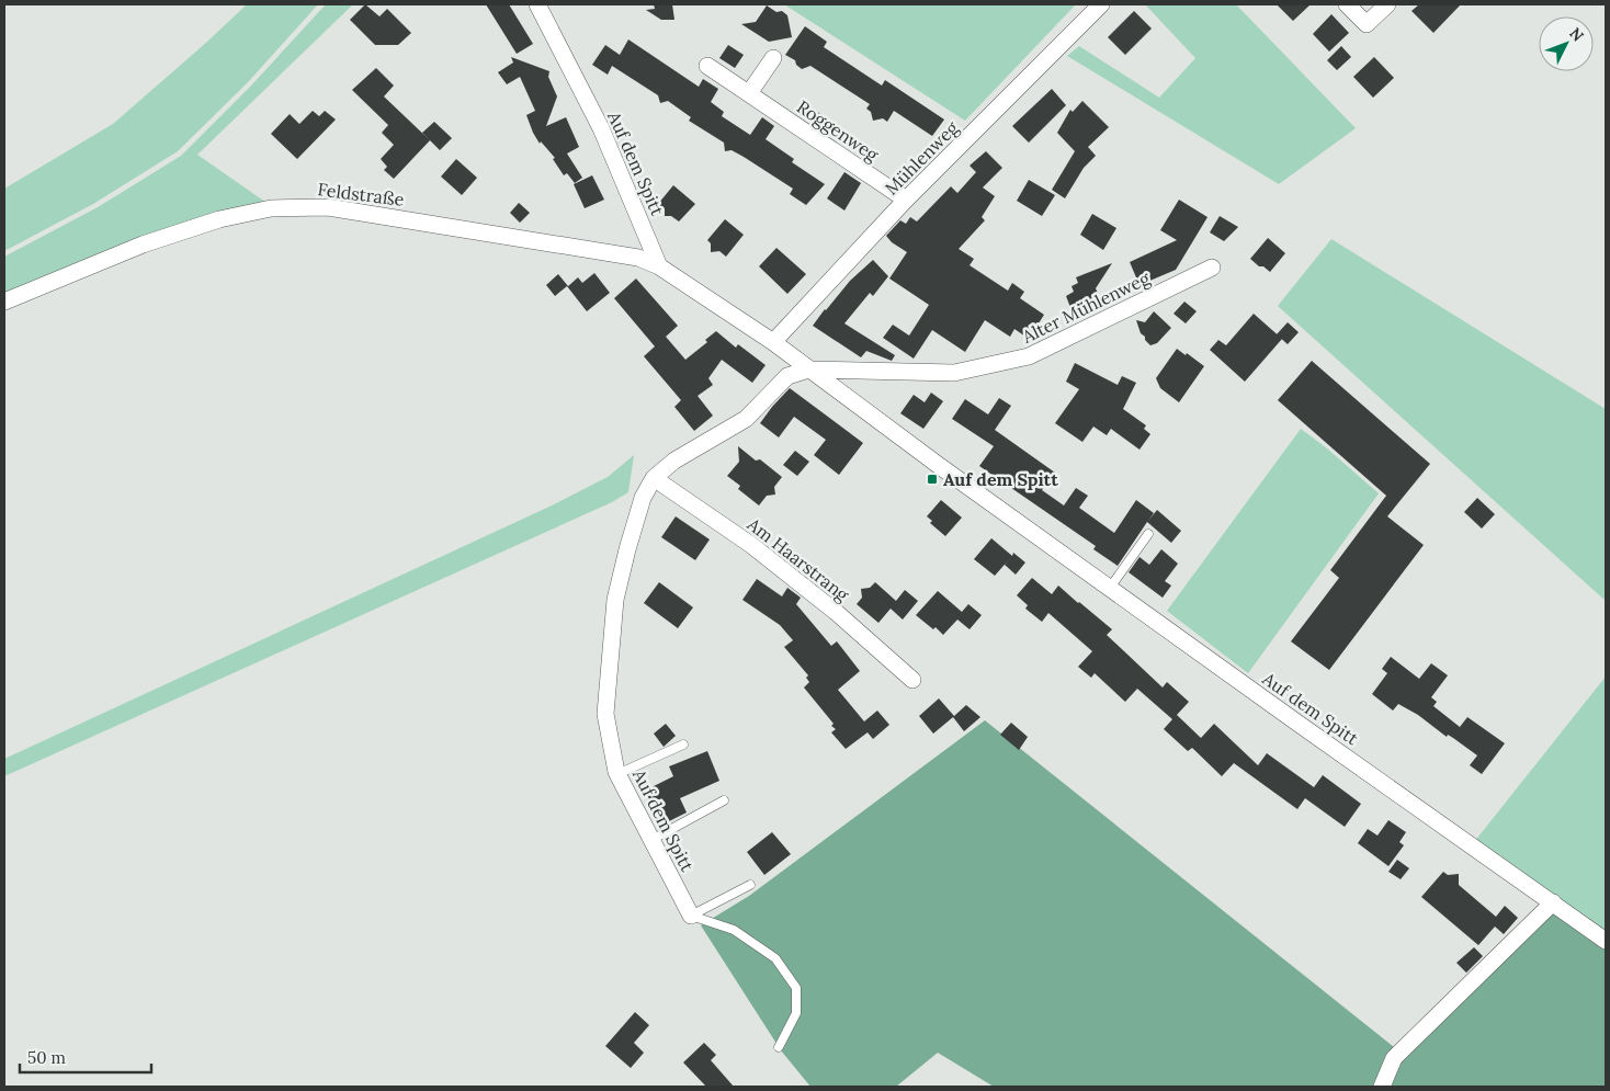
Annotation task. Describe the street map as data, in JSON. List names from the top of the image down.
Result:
{
  "streets": {
    "street": [
      "Roggenweg",
      "Mühlenweg",
      "Auf dem Spitt",
      "Feldstraße",
      "Alter Mühlenweg",
      "Am Haarstrang"
    ]
  },
  "crossings": [
    ["Roggenweg", "Mühlenweg"],
    ["Mühlenweg", "Auf dem Spitt"],
    ["Auf dem Spitt", "Feldstraße"],
    ["Auf dem Spitt", "Alter Mühlenweg"],
    ["Auf dem Spitt", "Am Haarstrang"]
  ],
  "places": {
    "transit": ["Auf dem Spitt"]
  },
  "scale_bar": "50 m",
  "north": "top right"
}
